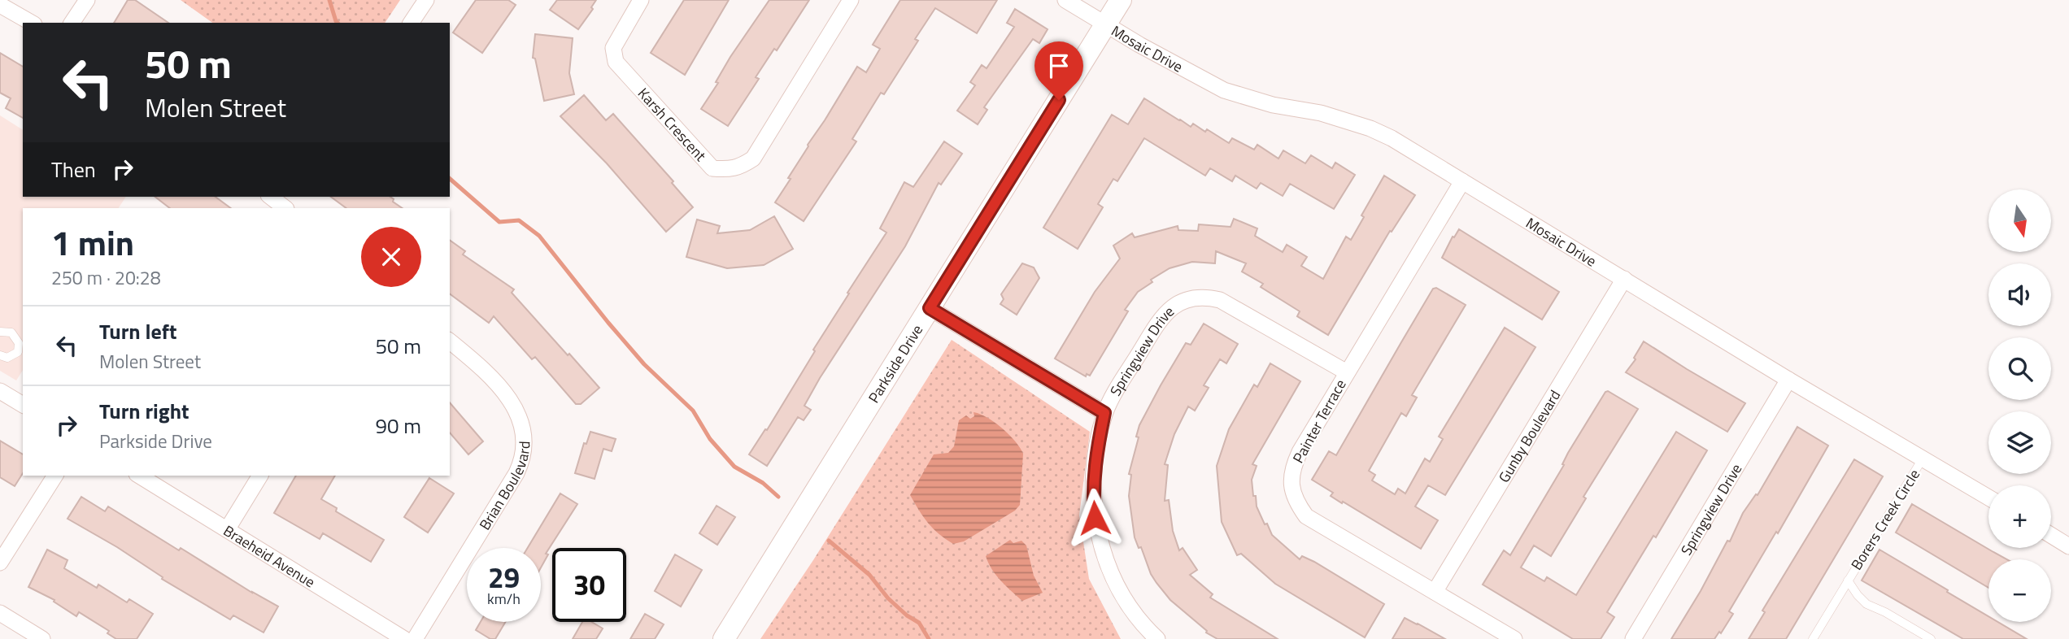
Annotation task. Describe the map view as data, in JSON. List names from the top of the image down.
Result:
{
  "streets": {
    "main road": ["Parkside Drive"],
    "street": [
      "Mosaic Drive",
      "Karsh Crescent",
      "Springview Drive",
      "Painter Terrace",
      "Gunby Boulevard",
      "Brian Boulevard",
      "Braeheid Avenue"
    ],
    "lane": ["Borers Creek Circle"]
  },
  "crossings": [
    ["Mosaic Drive", "Springview Drive"],
    ["Mosaic Drive", "Parkside Drive"],
    ["Mosaic Drive", "Painter Terrace"],
    ["Mosaic Drive", "Gunby Boulevard"],
    ["Mosaic Drive", "Borers Creek Circle"],
    ["Springview Drive", "Painter Terrace"],
    ["Painter Terrace", "Gunby Boulevard"]
  ],
  "north": "bottom",
  "page": {
    "turn": ["50 m", "Molen Street"],
    "then": "Then",
    "map_buttons": ["+", "−"],
    "heading": ["1 min", "250 m · 20:28"],
    "list": [
      {
        "name": "Turn left",
        "note": "Molen Street",
        "value": "50 m"
      },
      {
        "name": "Turn right",
        "note": "Parkside Drive",
        "value": "90 m"
      }
    ],
    "speed": "29 km/h",
    "limit": "30"
  }
}
